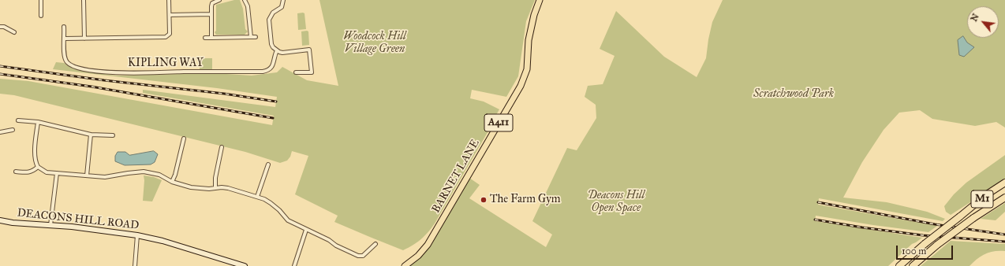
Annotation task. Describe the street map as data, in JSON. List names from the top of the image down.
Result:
{
  "streets": {
    "highway": ["M1"],
    "main road": ["A411", "BARNET LANE"],
    "street": ["KIPLING WAY", "DEACONS HILL ROAD"]
  },
  "parks": ["Woodcock Hill Village Green", "Scratchwood Park", "Deacons Hill Open Space"],
  "places": ["The Farm Gym"],
  "scale_bar": "100 m",
  "north": "top left"
}
